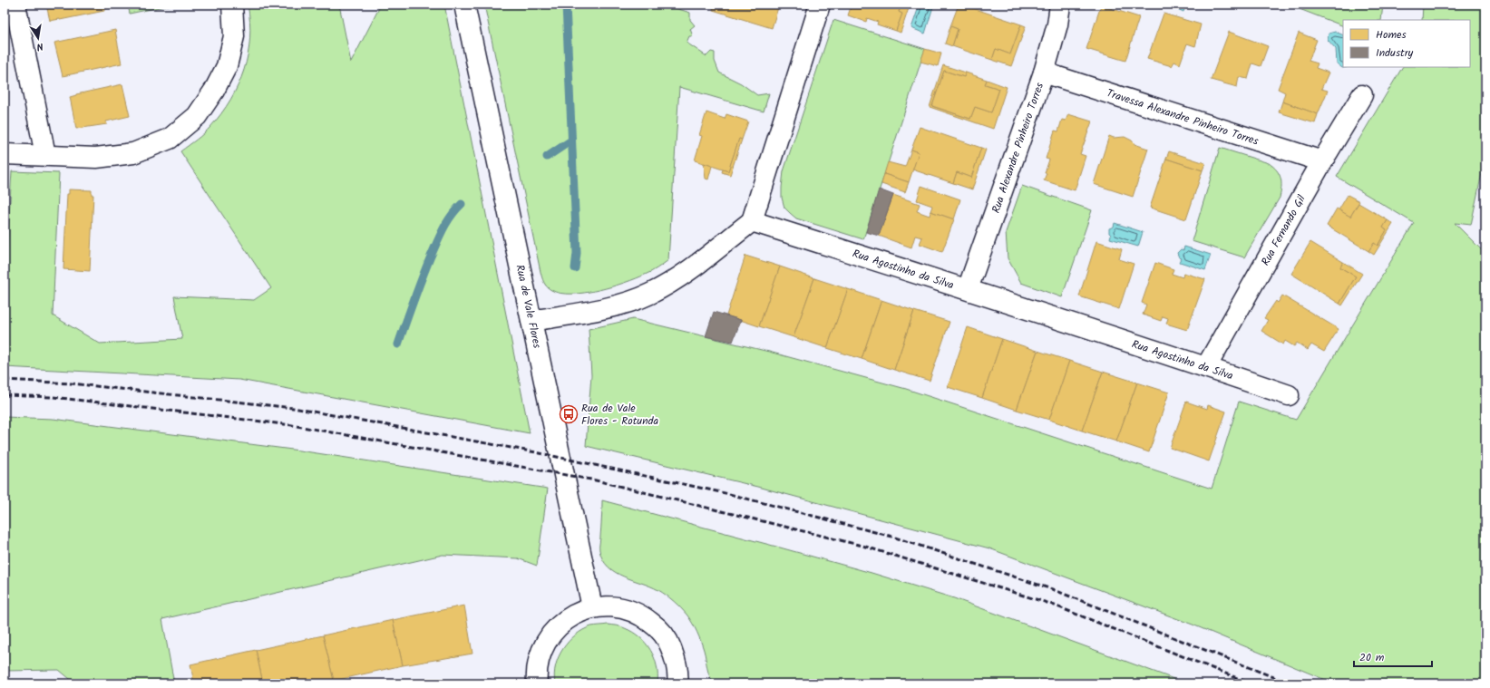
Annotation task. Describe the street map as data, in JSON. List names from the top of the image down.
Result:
{
  "streets": {
    "street": [
      "Travessa Alexandre Pinheiro Torres",
      "Rua Alexandre Pinheiro Torres",
      "Rua Fernando Gil",
      "Rua Agostinho da Silva",
      "Rua de Vale Flores"
    ]
  },
  "crossings": [
    ["Travessa Alexandre Pinheiro Torres", "Rua Alexandre Pinheiro Torres"],
    ["Travessa Alexandre Pinheiro Torres", "Rua Fernando Gil"],
    ["Rua Alexandre Pinheiro Torres", "Rua Agostinho da Silva"],
    ["Rua Fernando Gil", "Rua Agostinho da Silva"]
  ],
  "places": {
    "bus stop": ["Rua de Vale Flores - Rotunda"]
  },
  "legend": ["Homes", "Industry"],
  "scale_bar": "20 m",
  "north": "bottom"
}
